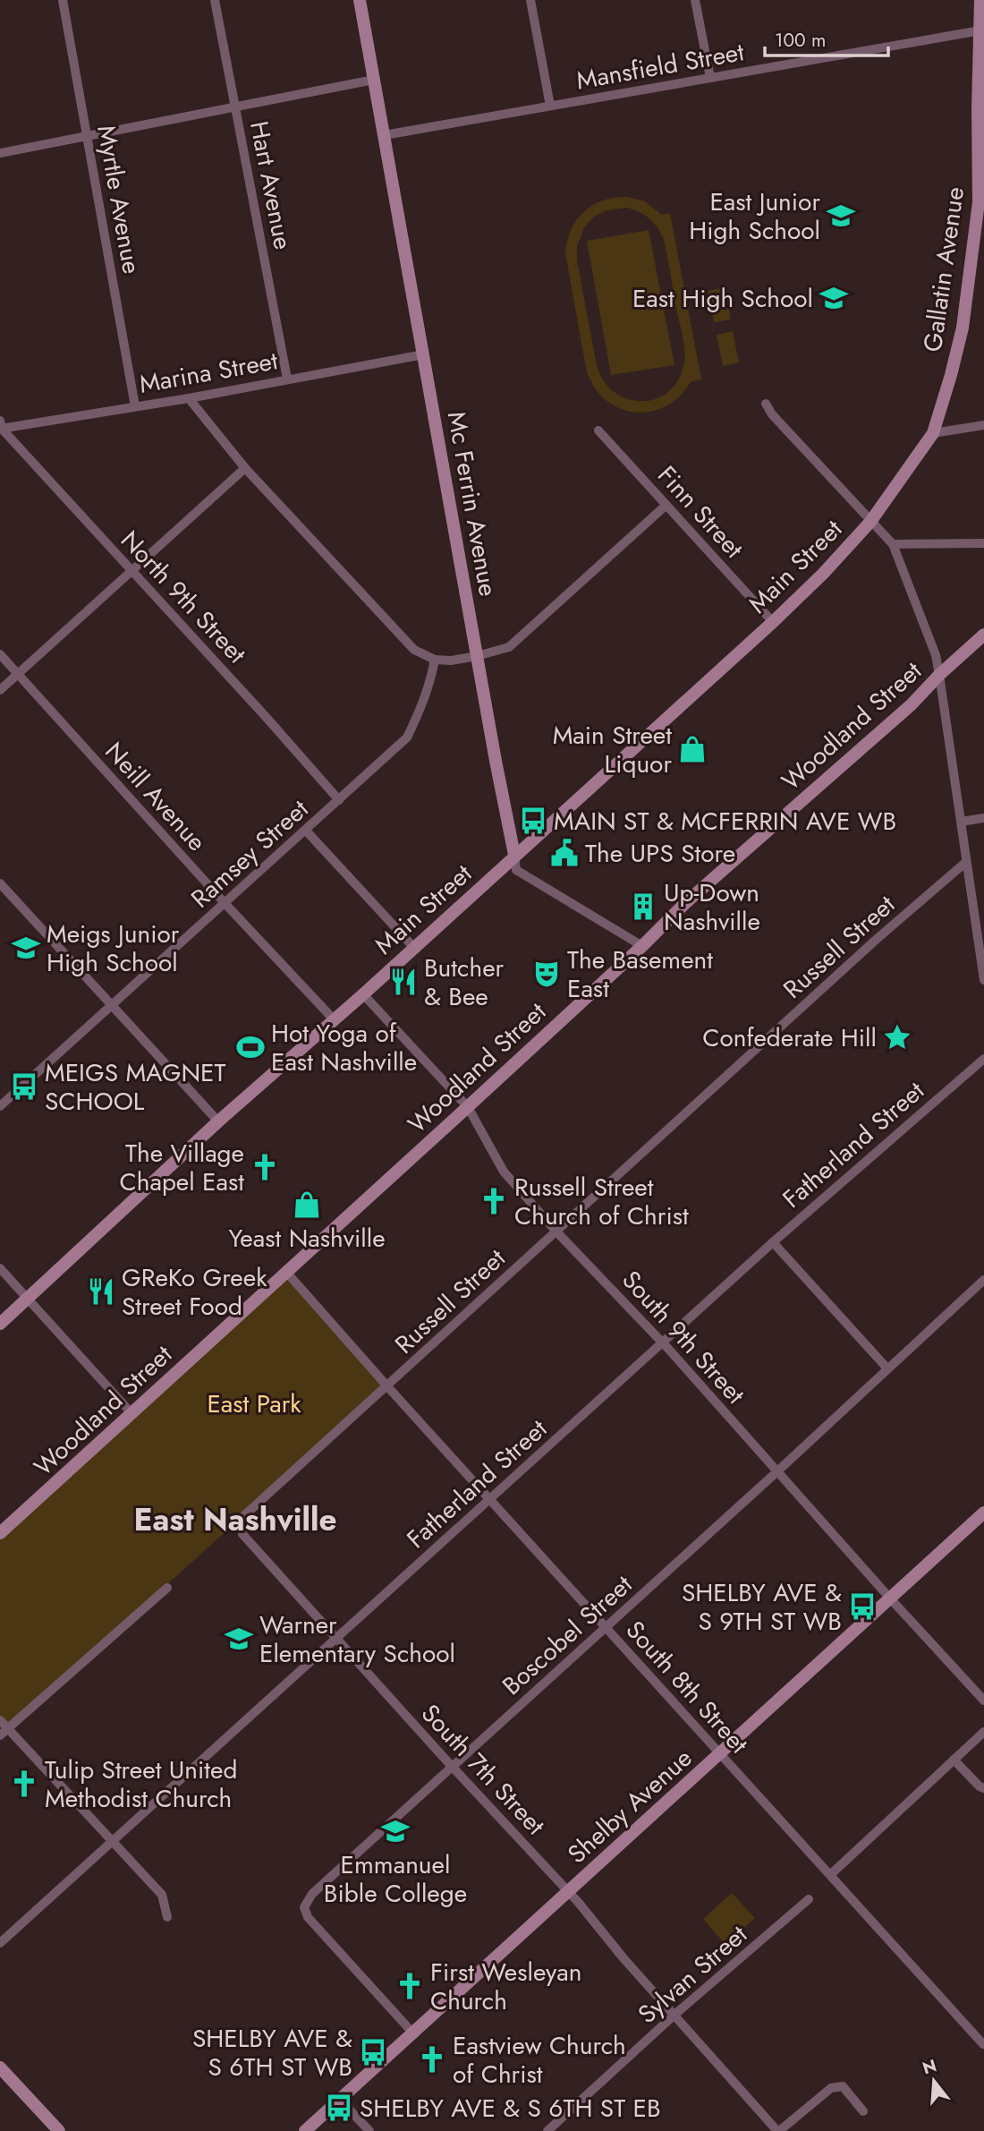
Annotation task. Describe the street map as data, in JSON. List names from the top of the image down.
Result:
{
  "streets": {
    "street": [
      "Mansfield Street",
      "Hart Avenue",
      "Myrtle Avenue",
      "Gallatin Avenue",
      "Marina Street",
      "Mc Ferrin Avenue",
      "Finn Street",
      "Main Street",
      "North 9th Street",
      "Woodland Street",
      "Neill Avenue",
      "Ramsey Street",
      "Russell Street",
      "Fatherland Street",
      "South 9th Street",
      "Boscobel Street",
      "South 8th Street",
      "South 7th Street",
      "Shelby Avenue",
      "Sylvan Street"
    ]
  },
  "crossings": [
    ["Mansfield Street", "Gallatin Avenue"],
    ["Mansfield Street", "Mc Ferrin Avenue"],
    ["Hart Avenue", "Marina Street"],
    ["Myrtle Avenue", "Marina Street"],
    ["Gallatin Avenue", "Main Street"],
    ["Marina Street", "Mc Ferrin Avenue"],
    ["Marina Street", "North 9th Street"],
    ["Mc Ferrin Avenue", "Main Street"],
    ["Mc Ferrin Avenue", "Woodland Street"],
    ["Finn Street", "Main Street"],
    ["Main Street", "Neill Avenue"],
    ["Main Street", "South 9th Street"],
    ["North 9th Street", "Ramsey Street"],
    ["Woodland Street", "South 9th Street"],
    ["Woodland Street", "South 8th Street"],
    ["Neill Avenue", "Ramsey Street"],
    ["Russell Street", "South 9th Street"],
    ["Russell Street", "South 8th Street"],
    ["Russell Street", "South 7th Street"],
    ["Fatherland Street", "South 9th Street"],
    ["Fatherland Street", "South 8th Street"],
    ["Fatherland Street", "South 7th Street"],
    ["South 9th Street", "Boscobel Street"],
    ["South 9th Street", "Shelby Avenue"],
    ["Boscobel Street", "South 8th Street"],
    ["Boscobel Street", "South 7th Street"],
    ["Boscobel Street", "Shelby Avenue"],
    ["South 8th Street", "Shelby Avenue"],
    ["South 7th Street", "Shelby Avenue"],
    ["South 7th Street", "Sylvan Street"]
  ],
  "districts": ["East Nashville"],
  "parks": ["East Park"],
  "places": {
    "school or university": [
      "East Junior High School",
      "East High School",
      "Meigs Junior High School",
      "Warner Elementary School",
      "Emmanuel Bible College"
    ],
    "shop": ["Main Street Liquor", "Yeast Nashville"],
    "bus stop": [
      "MAIN ST & MCFERRIN AVE WB",
      "MEIGS MAGNET SCHOOL",
      "SHELBY AVE & S 9TH ST WB",
      "SHELBY AVE & S 6TH ST WB",
      "SHELBY AVE & S 6TH ST EB"
    ],
    "public building": ["The UPS Store"],
    "building": ["Up-Down Nashville"],
    "theatre": ["The Basement East"],
    "restaurant": ["Butcher & Bee", "GReKo Greek Street Food"],
    "place": ["Confederate Hill"],
    "sports": ["Hot Yoga of East Nashville"],
    "church": [
      "The Village Chapel East",
      "Russell Street Church of Christ",
      "Tulip Street United Methodist Church",
      "First Wesleyan Church",
      "Eastview Church of Christ"
    ]
  },
  "scale_bar": "100 m",
  "north": "top"
}
